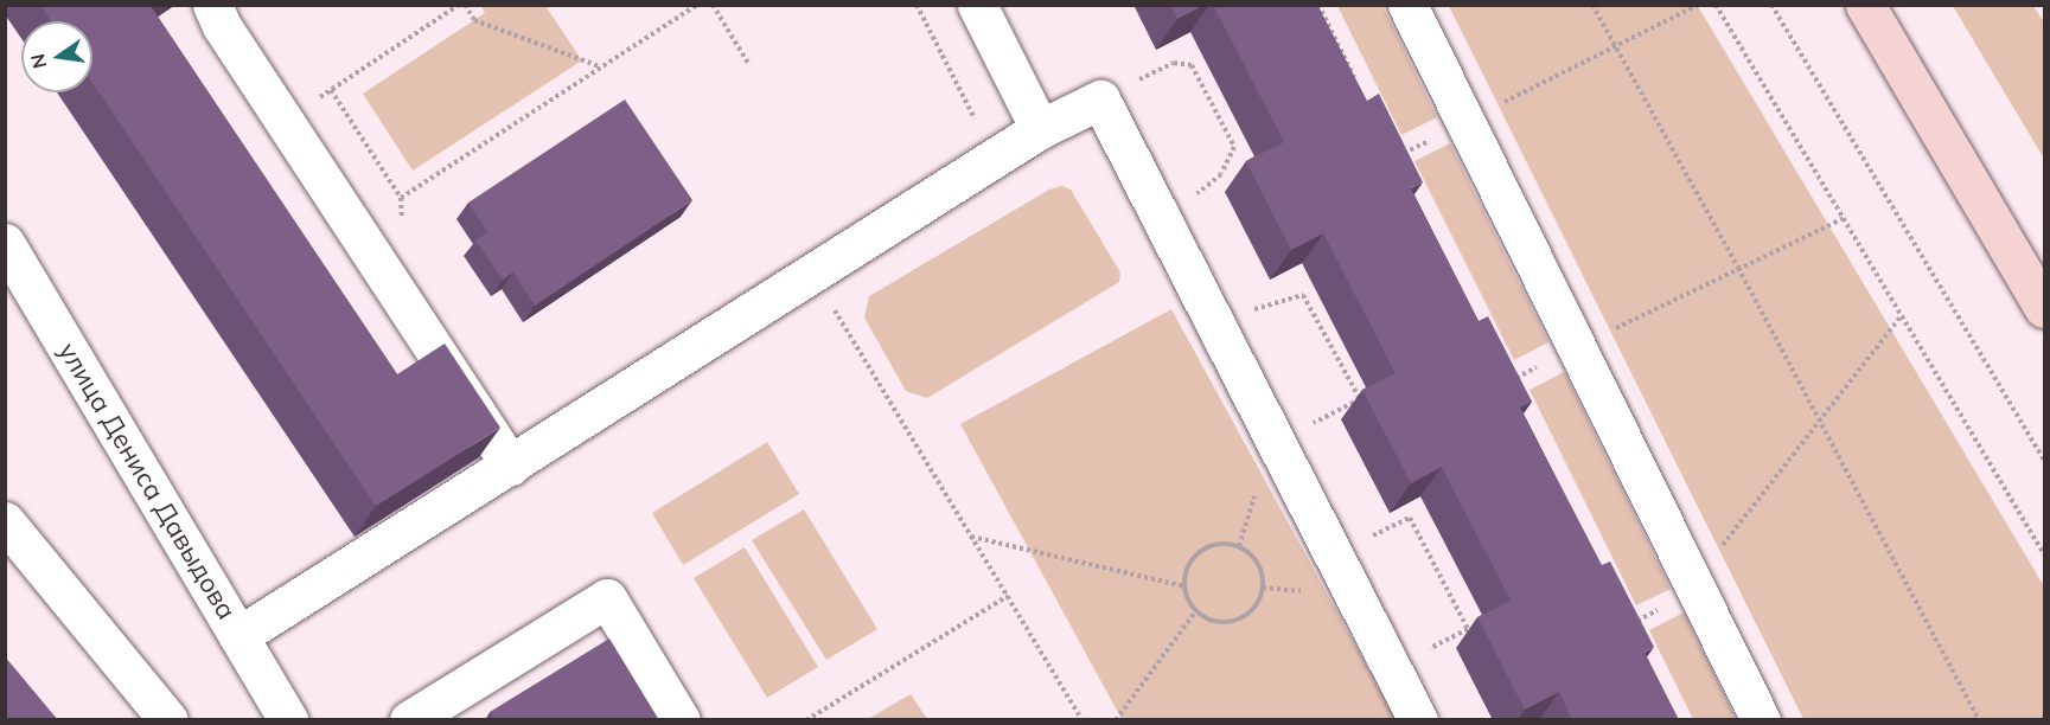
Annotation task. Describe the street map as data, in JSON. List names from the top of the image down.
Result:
{
  "streets": {
    "street": ["улица Дениса Давыдова"]
  },
  "north": "left"
}
